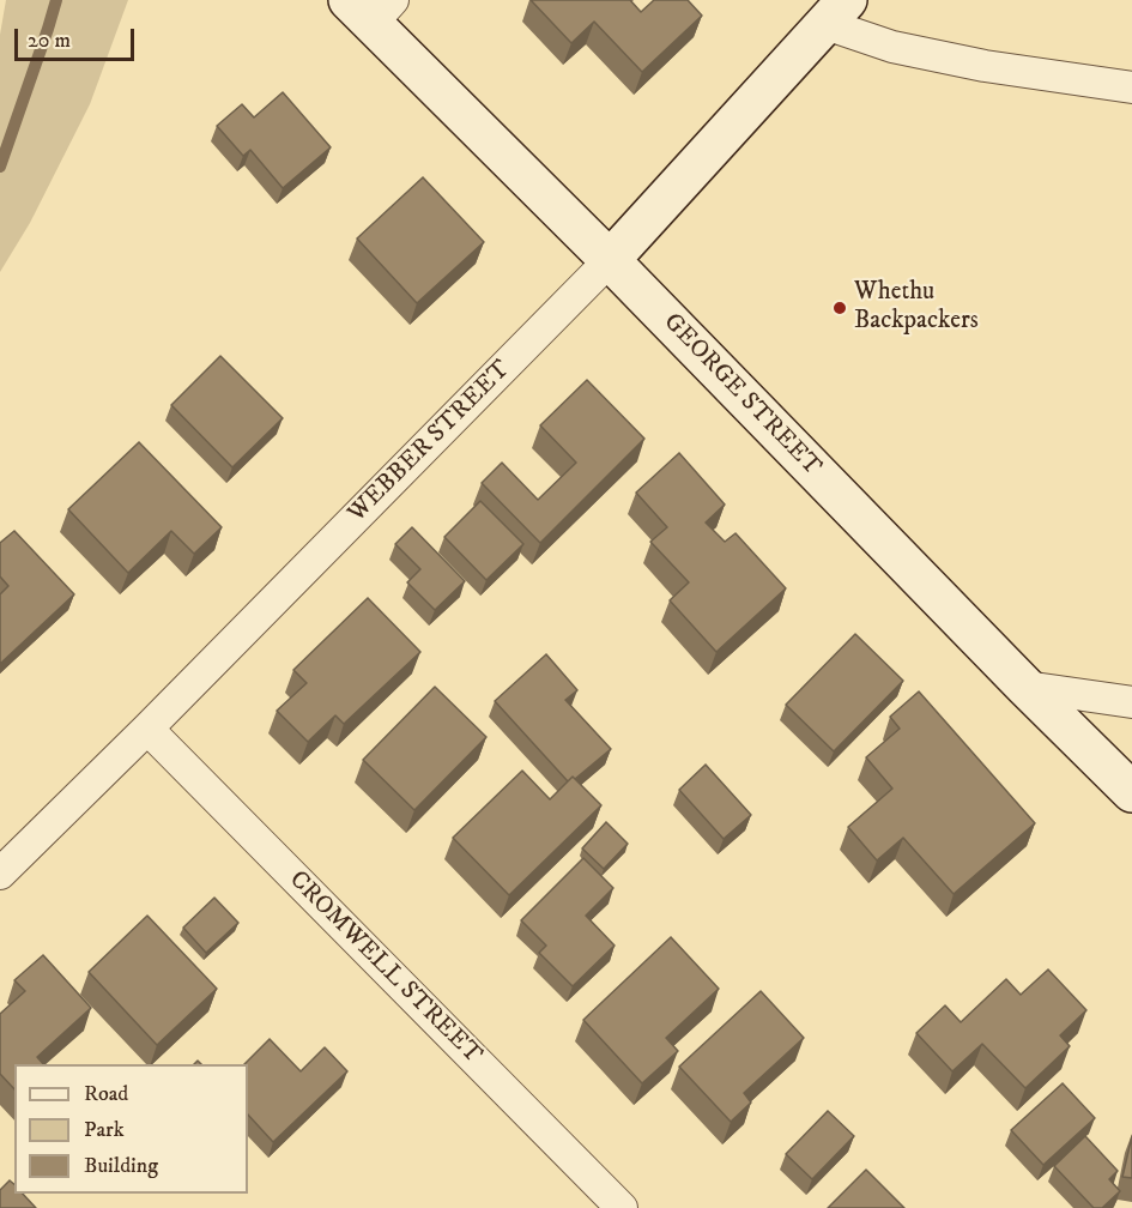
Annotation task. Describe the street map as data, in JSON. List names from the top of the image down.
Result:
{
  "streets": {
    "main road": ["GEORGE STREET", "WEBBER STREET"],
    "street": ["CROMWELL STREET"]
  },
  "crossings": [
    ["GEORGE STREET", "WEBBER STREET"],
    ["WEBBER STREET", "CROMWELL STREET"]
  ],
  "places": ["Whethu Backpackers"],
  "legend": ["Road", "Park", "Building"],
  "scale_bar": "20 m"
}
